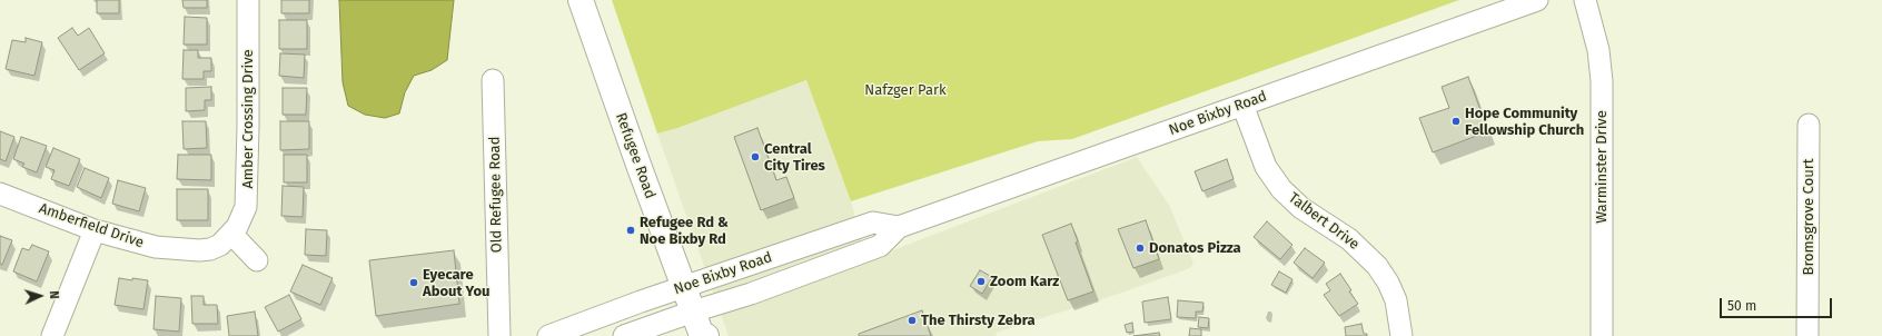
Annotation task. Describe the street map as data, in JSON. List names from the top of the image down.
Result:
{
  "streets": {
    "main road": ["Refugee Road"],
    "street": [
      "Noe Bixby Road",
      "Amber Crossing Drive",
      "Warminster Drive",
      "Old Refugee Road",
      "Bromsgrove Court",
      "Talbert Drive",
      "Amberfield Drive"
    ]
  },
  "crossings": [
    ["Noe Bixby Road", "Refugee Road"],
    ["Noe Bixby Road", "Talbert Drive"],
    ["Amber Crossing Drive", "Amberfield Drive"]
  ],
  "parks": ["Nafzger Park"],
  "places": [
    "Hope Community Fellowship Church",
    "Central City Tires",
    "Refugee Rd & Noe Bixby Rd",
    "Donatos Pizza",
    "Zoom Karz",
    "Eyecare About You",
    "The Thirsty Zebra"
  ],
  "scale_bar": "50 m",
  "north": "right"
}
